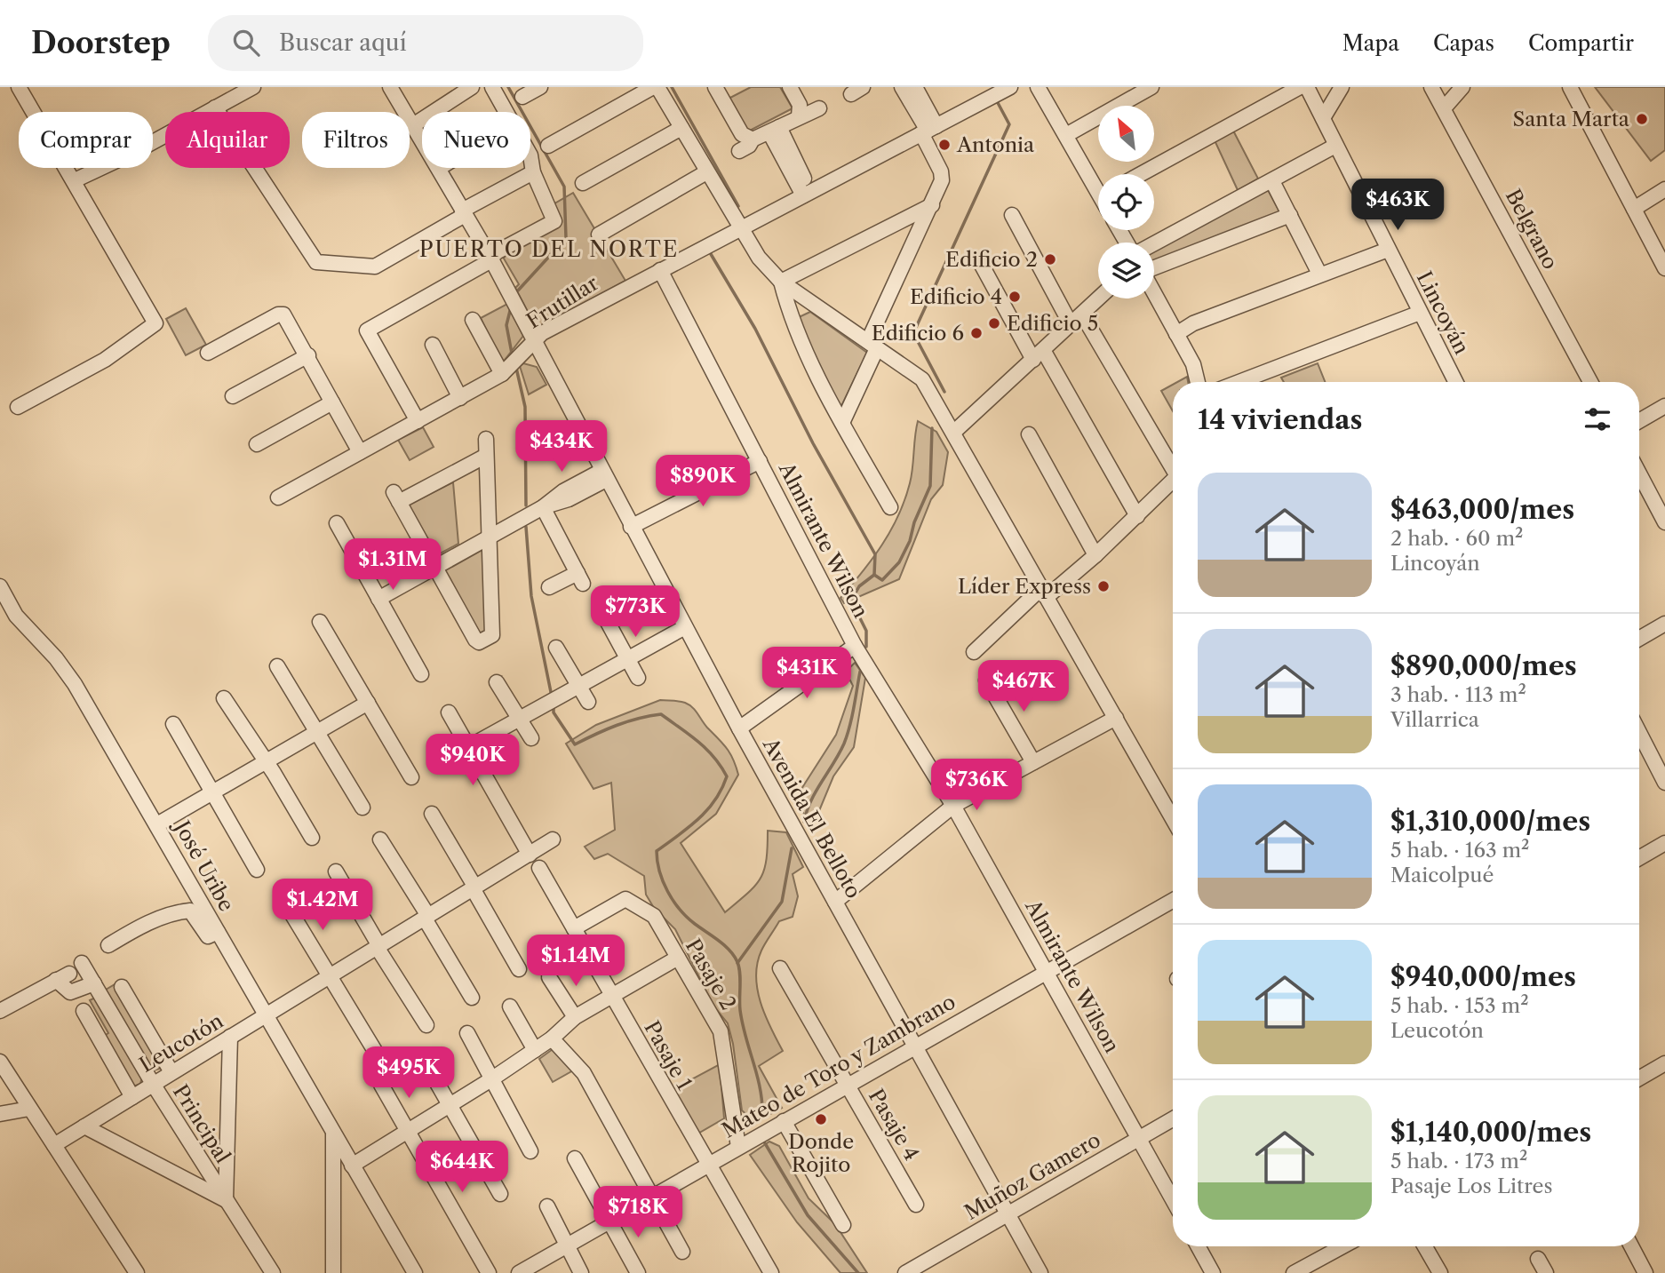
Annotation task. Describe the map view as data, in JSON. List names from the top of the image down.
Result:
{
  "streets": {
    "street": [
      "Belgrano",
      "Frutillar",
      "Lincoyán",
      "Almirante Wilson",
      "Avenida El Belloto",
      "José Uribe",
      "Pasaje 2",
      "Leucotón",
      "Pasaje 1",
      "Mateo de Toro y Zambrano",
      "Principal",
      "Pasaje 4",
      "Muñoz Gamero"
    ]
  },
  "crossings": [
    ["Frutillar", "Almirante Wilson"],
    ["Frutillar", "Avenida El Belloto"],
    ["Almirante Wilson", "Mateo de Toro y Zambrano"],
    ["Almirante Wilson", "Muñoz Gamero"],
    ["Avenida El Belloto", "Mateo de Toro y Zambrano"],
    ["Avenida El Belloto", "Muñoz Gamero"],
    ["José Uribe", "Leucotón"],
    ["Pasaje 2", "Pasaje 1"],
    ["Pasaje 2", "Mateo de Toro y Zambrano"],
    ["Leucotón", "Principal"],
    ["Pasaje 1", "Mateo de Toro y Zambrano"],
    ["Mateo de Toro y Zambrano", "Pasaje 4"]
  ],
  "districts": ["PUERTO DEL NORTE"],
  "places": [
    "Santa Marta",
    "Antonia",
    "Edificio 2",
    "Edificio 4",
    "Edificio 5",
    "Edificio 6",
    "Líder Express",
    "Donde Rojito"
  ],
  "north": "top left",
  "page": {
    "header": "Doorstep",
    "search": "Buscar aquí",
    "nav": ["Mapa", "Capas", "Compartir"],
    "chip": [
      "Comprar",
      "Alquilar",
      "Filtros",
      "Nuevo"
    ],
    "price": [
      "$463K",
      "$434K",
      "$890K",
      "$1.31M",
      "$773K",
      "$431K",
      "$467K",
      "$940K",
      "$736K",
      "$1.42M",
      "$1.14M",
      "$495K",
      "$644K",
      "$718K"
    ],
    "heading": "14 viviendas",
    "list": [
      {
        "name": "$463,000/mes",
        "note": "2 hab. · 60 m² · Lincoyán"
      },
      {
        "name": "$890,000/mes",
        "note": "3 hab. · 113 m² · Villarrica"
      },
      {
        "name": "$1,310,000/mes",
        "note": "5 hab. · 163 m² · Maicolpué"
      },
      {
        "name": "$940,000/mes",
        "note": "5 hab. · 153 m² · Leucotón"
      },
      {
        "name": "$1,140,000/mes",
        "note": "5 hab. · 173 m² · Pasaje Los Litres"
      }
    ]
  }
}
